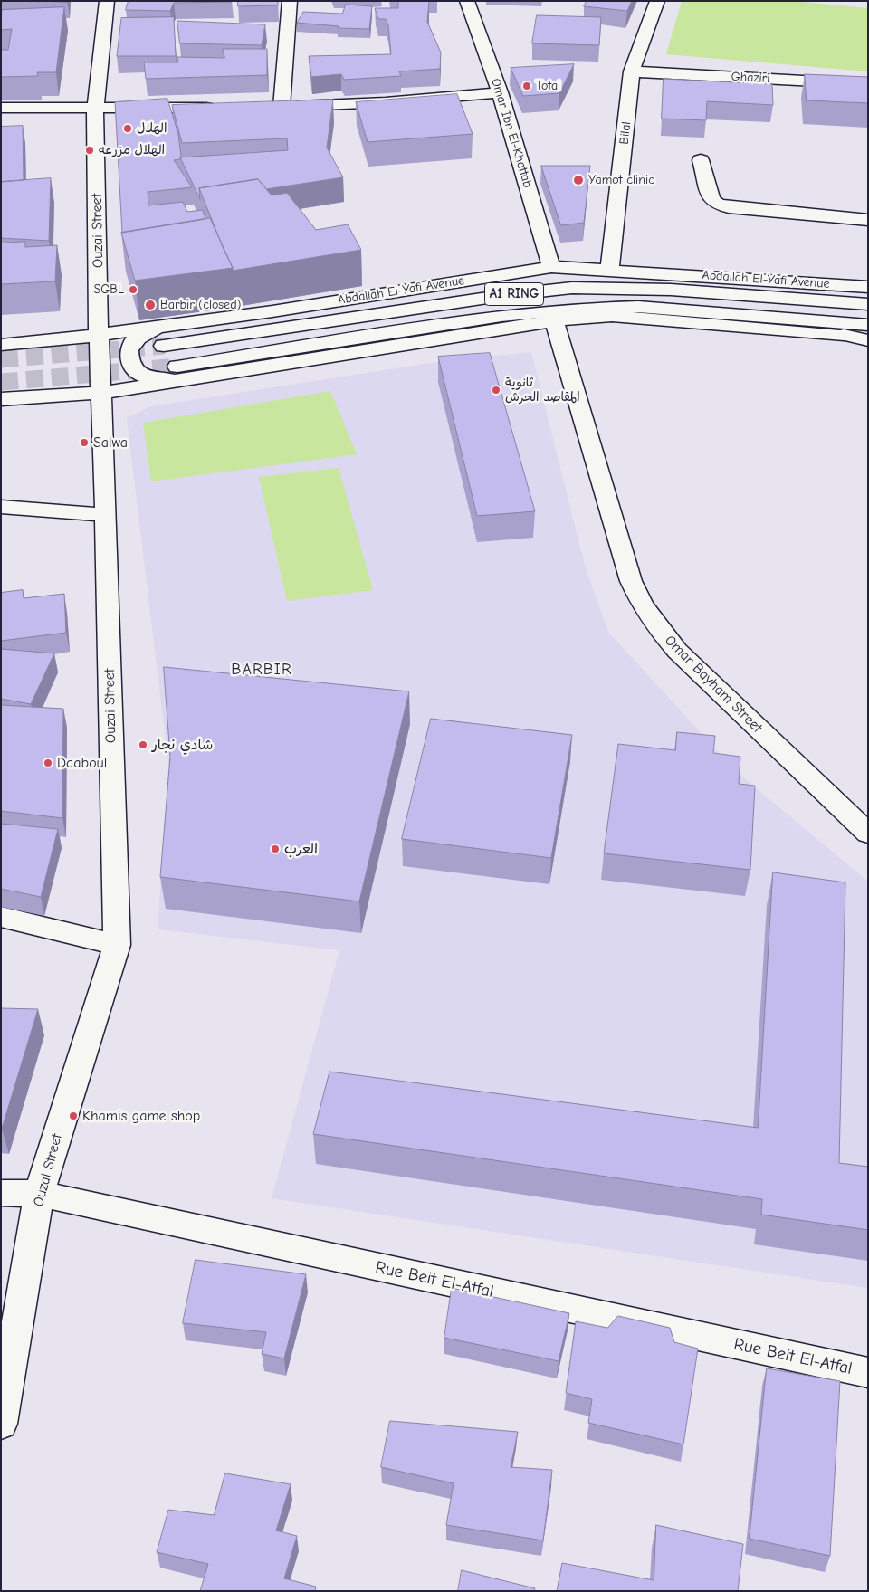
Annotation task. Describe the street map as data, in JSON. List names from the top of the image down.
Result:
{
  "streets": {
    "main road": [
      "Ghaziri",
      "Omar Ibn El-Khattab",
      "Bilal",
      "Ouzai Street",
      "Abdallah El-Yafi Avenue",
      "A1 RING",
      "Omar Bayham Street",
      "Rue Beit El-Atfal"
    ]
  },
  "crossings": [
    ["Ghaziri", "Bilal"],
    ["Omar Ibn El-Khattab", "Abdallah El-Yafi Avenue"],
    ["Bilal", "Abdallah El-Yafi Avenue"],
    ["Ouzai Street", "Abdallah El-Yafi Avenue"],
    ["Ouzai Street", "Rue Beit El-Atfal"]
  ],
  "districts": ["BARBIR"],
  "places": [
    "Total",
    "الهلال",
    "الهلال مزرعه",
    "Yamot clinic",
    "SGBL",
    "Barbir (closed)",
    "ثانوية المقاصد الحرش",
    "Salwa",
    "شادي نجار",
    "Daaboul",
    "العرب",
    "Khamis game shop"
  ]
}
